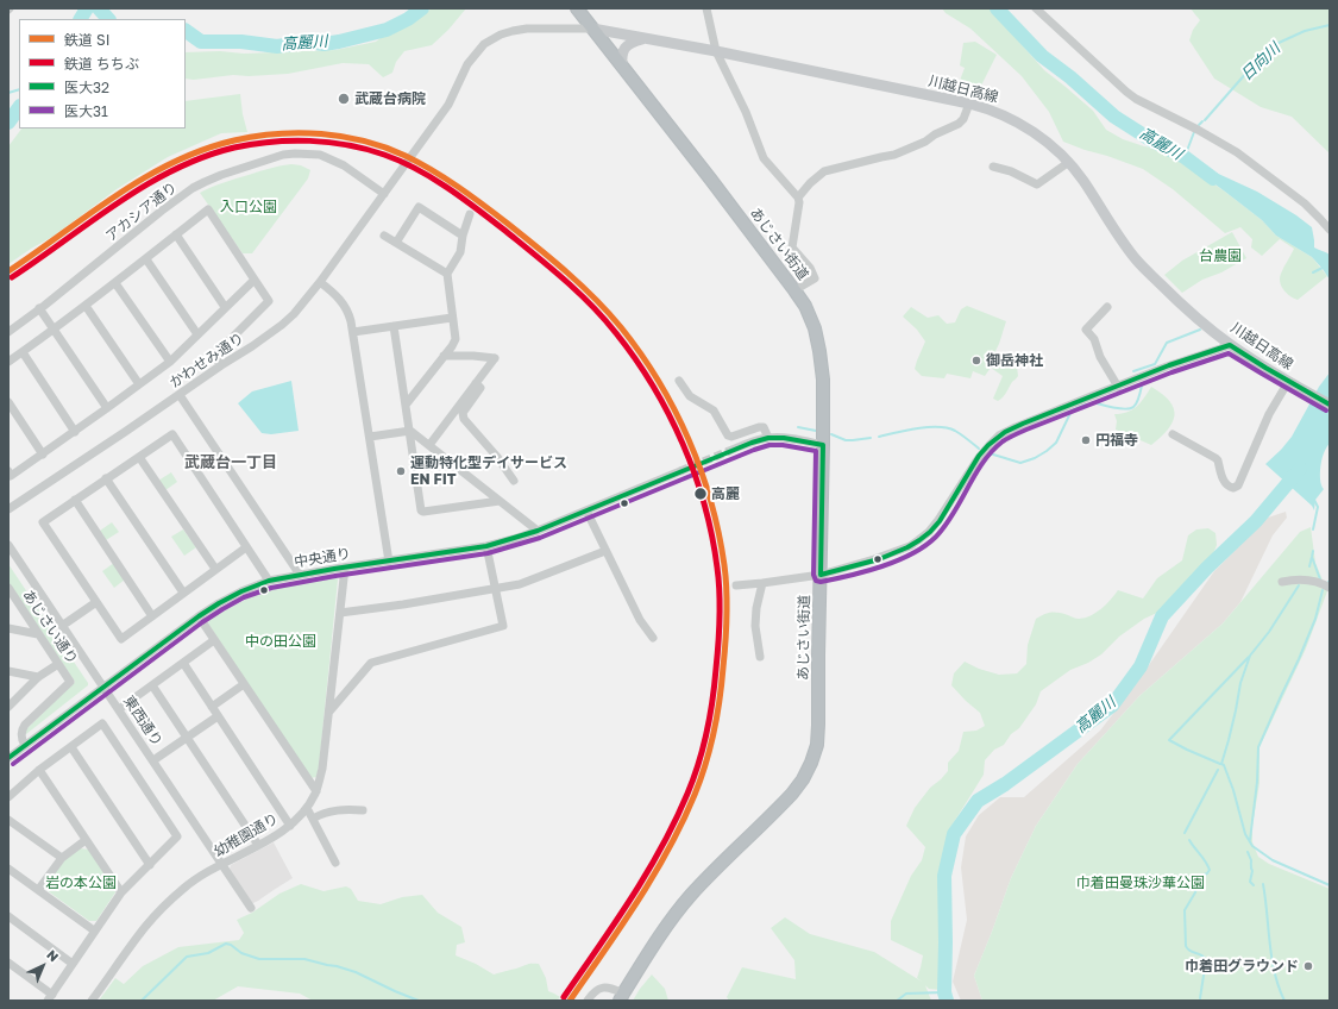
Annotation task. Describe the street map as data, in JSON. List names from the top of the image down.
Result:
{
  "streets": {
    "highway": ["あじさい街道"],
    "main road": ["川越日高線"],
    "street": [
      "アカシア通り",
      "かわせみ通り",
      "中央通り",
      "あじさい通り",
      "東西通り",
      "幼稚園通り"
    ]
  },
  "crossings": [
    ["川越日高線", "あじさい街道"],
    ["川越日高線", "かわせみ通り"],
    ["アカシア通り", "かわせみ通り"],
    ["あじさい街道", "かわせみ通り"],
    ["中央通り", "あじさい通り"],
    ["中央通り", "東西通り"],
    ["中央通り", "幼稚園通り"],
    ["東西通り", "幼稚園通り"]
  ],
  "districts": ["武蔵台一丁目"],
  "water": ["高麗川", "日向川"],
  "parks": [
    "入口公園",
    "台農園",
    "中の田公園",
    "岩の本公園",
    "巾着田曼珠沙華公園"
  ],
  "places": [
    "武蔵台病院",
    "御岳神社",
    "円福寺",
    "運動特化型デイサービス EN FIT",
    "高麗",
    "巾着田グラウンド"
  ],
  "lines": [
    "rail line SI",
    "rail line ちちぶ",
    "transit line 医大32",
    "transit line 医大31"
  ],
  "legend": [
    "鉄道 SI",
    "鉄道 ちちぶ",
    "医大32",
    "医大31"
  ],
  "north": "top right"
}
